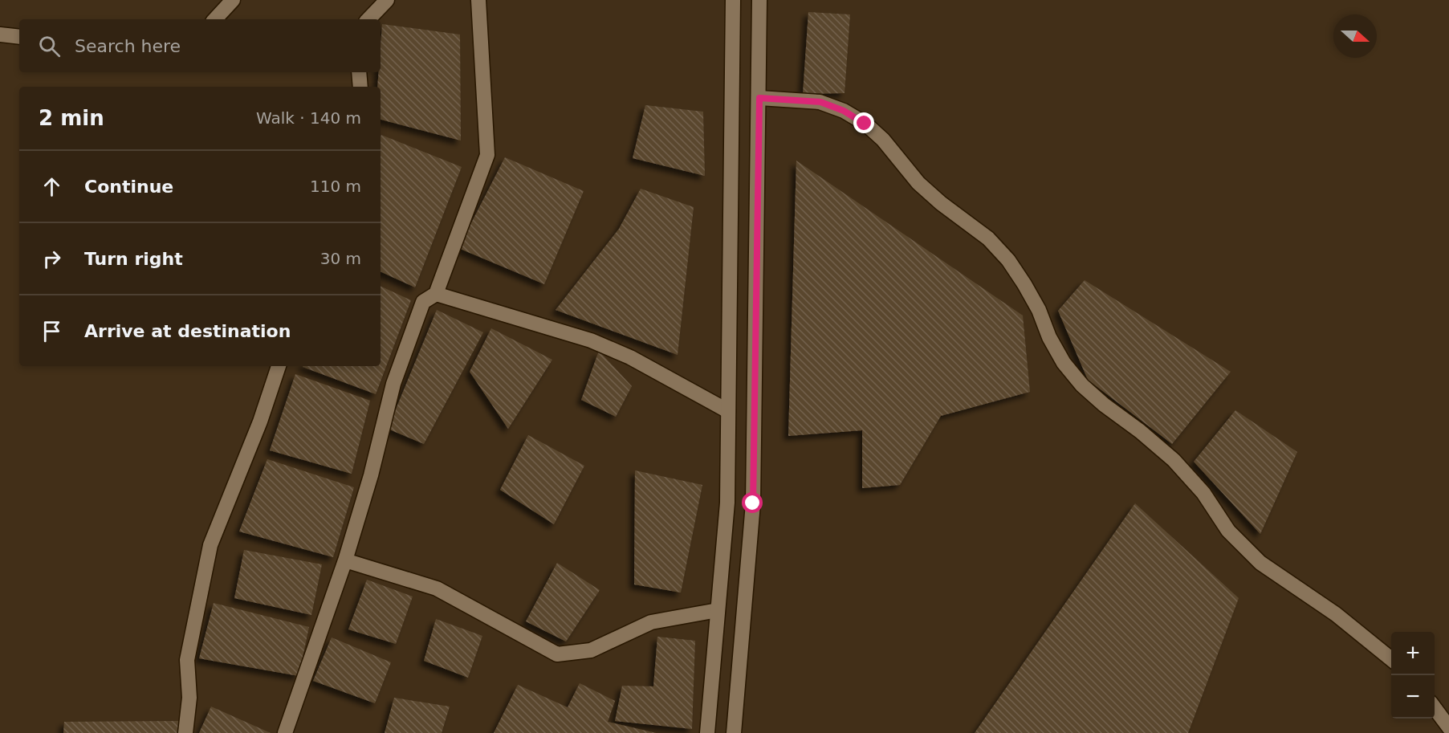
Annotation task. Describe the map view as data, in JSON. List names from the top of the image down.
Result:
{
  "north": "right",
  "page": {
    "search": "Search here",
    "heading": ["2 min", "Walk · 140 m"],
    "list": [
      ["Continue", "110 m"],
      ["Turn right", "30 m"],
      "Arrive at destination"
    ],
    "map_buttons": ["+", "−"]
  }
}
